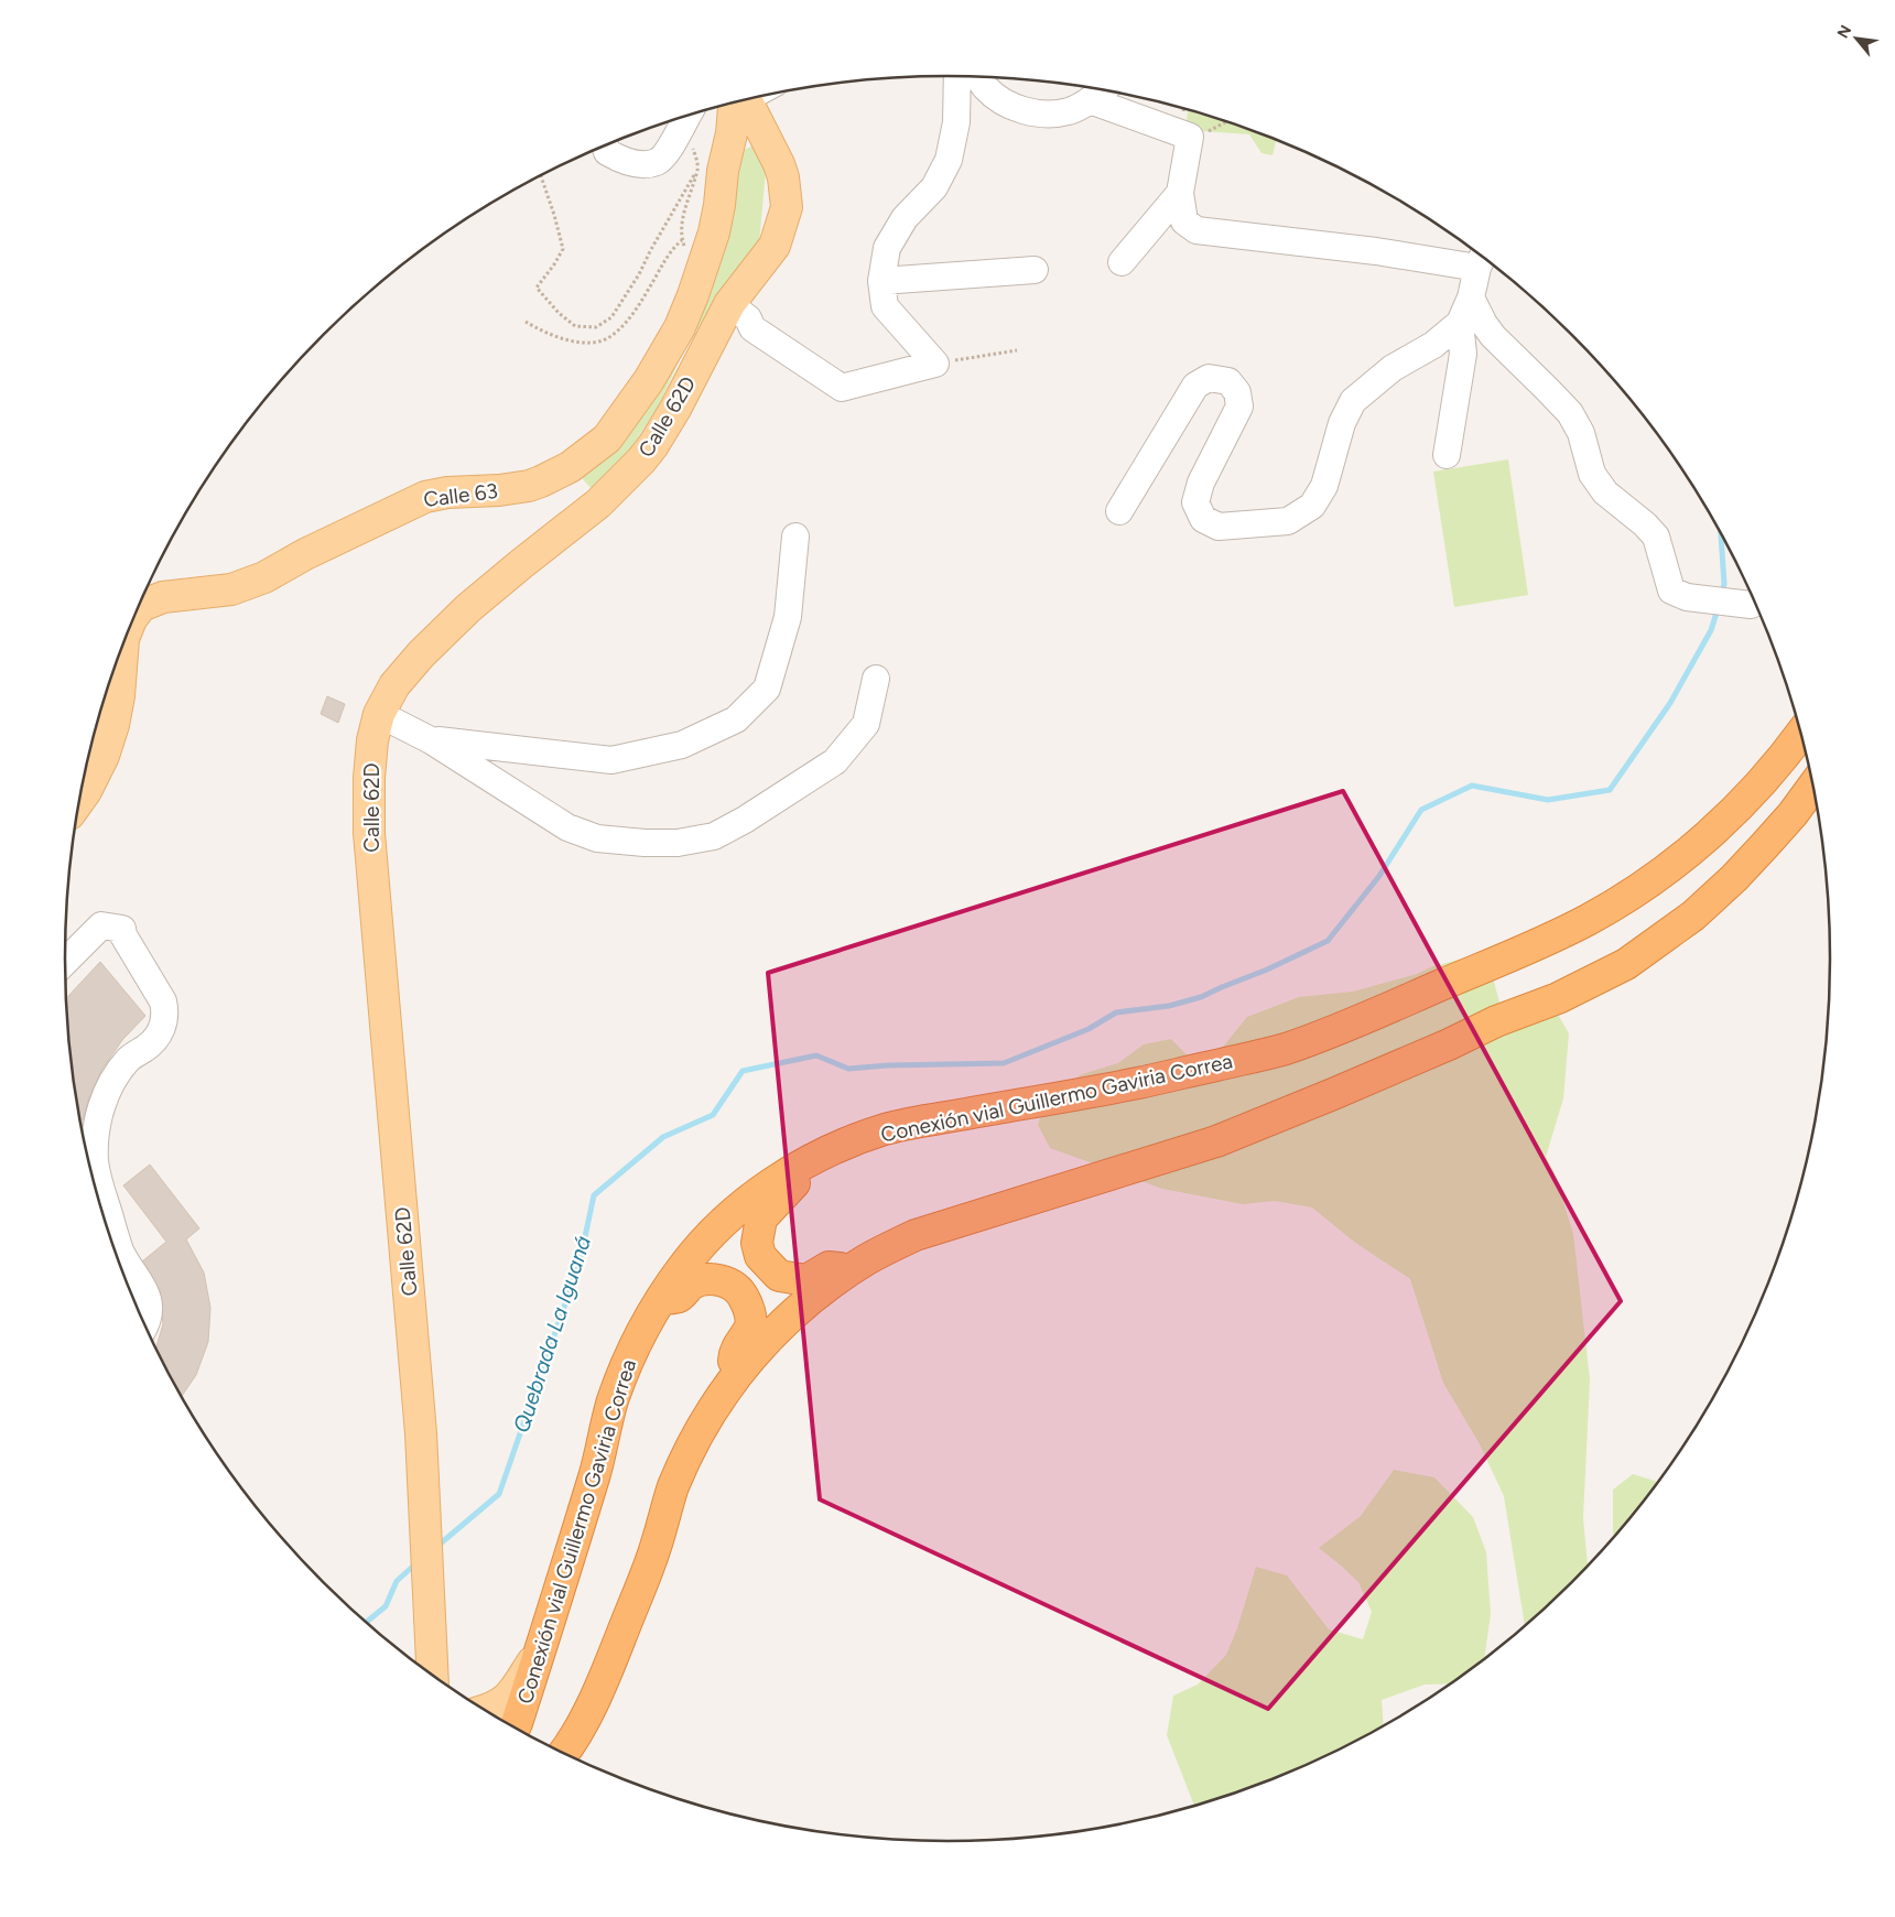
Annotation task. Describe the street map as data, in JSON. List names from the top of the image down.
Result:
{
  "streets": {
    "highway": ["Conexión vial Guillermo Gaviria Correa"],
    "main road": ["Calle 62D", "Calle 63"]
  },
  "water": ["Quebrada La Iguaná"],
  "north": "top left"
}
